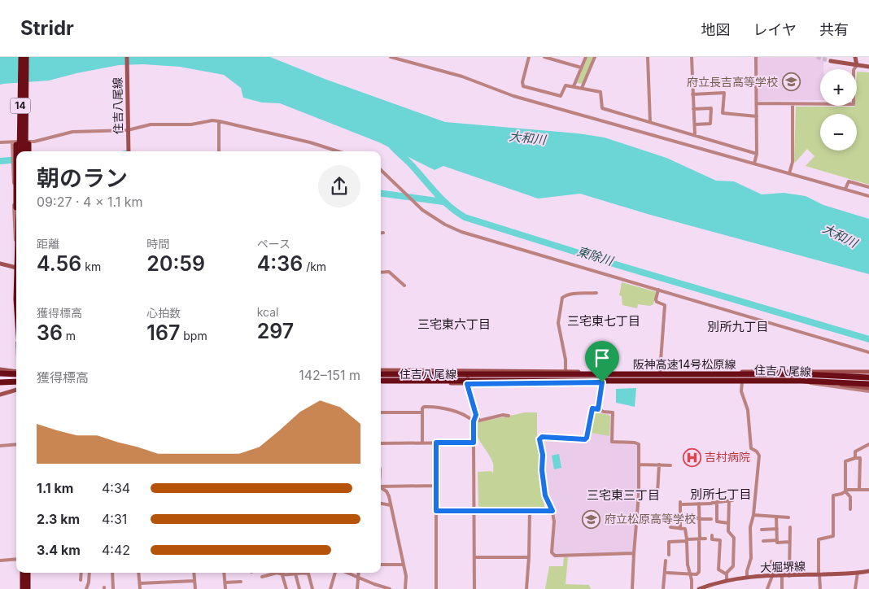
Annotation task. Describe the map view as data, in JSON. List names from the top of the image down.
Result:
{
  "streets": {
    "highway": ["14", "阪神高速14号松原線"],
    "main road": ["住吉八尾線", "大堀堺線"]
  },
  "crossings": [
    ["住吉八尾線", "阪神高速14号松原線"]
  ],
  "districts": [
    "三宅東七丁目",
    "三宅東六丁目",
    "別所九丁目",
    "別所七丁目",
    "三宅東三丁目"
  ],
  "water": ["大和川", "東除川"],
  "places": {
    "school or university": ["府立長吉高等学校", "府立松原高等学校"],
    "hospital": ["吉村病院"]
  },
  "page": {
    "header": "Stridr",
    "nav": ["地図", "レイヤ", "共有"],
    "map_buttons": ["+", "−"],
    "heading": ["朝のラン", "09:27 · 4 × 1.1 km"],
    "stats": [
      ["距離", "4.56 km"],
      ["時間", "20:59"],
      ["ペース", "4:36 /km"],
      ["獲得標高", "36 m"],
      ["心拍数", "167 bpm"],
      ["kcal", "297"]
    ],
    "chart": ["獲得標高", "142–151 m"],
    "list": [
      {
        "name": "1.1 km",
        "note": "4:34"
      },
      {
        "name": "2.3 km",
        "note": "4:31"
      },
      {
        "name": "3.4 km",
        "note": "4:42"
      }
    ]
  }
}
